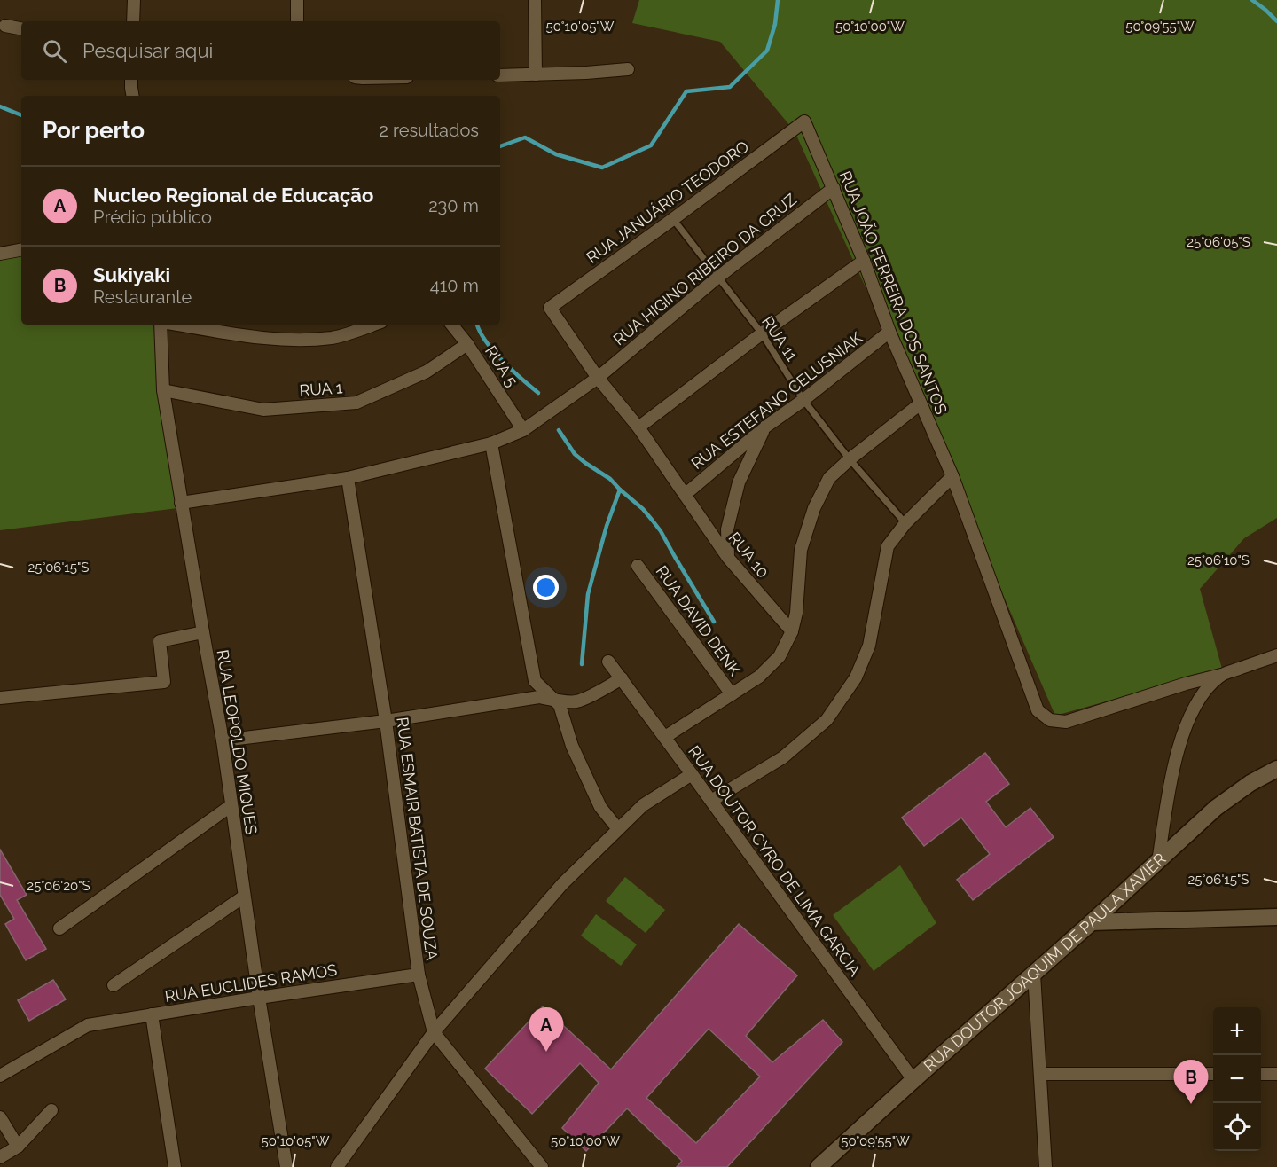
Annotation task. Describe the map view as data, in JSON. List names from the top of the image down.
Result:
{
  "streets": {
    "main road": ["RUA DOUTOR JOAQUIM DE PAULA XAVIER"],
    "street": [
      "RUA JANUÁRIO TEODORO",
      "RUA HIGINO RIBEIRO DA CRUZ",
      "RUA JOÃO FERREIRA DOS SANTOS",
      "RUA 5",
      "RUA 1",
      "RUA ESTEFANO CELUSNIAK",
      "RUA 10",
      "RUA DAVID DENK",
      "RUA LEOPOLDO MIQUES",
      "RUA ESMAIR BATISTA DE SOUZA",
      "RUA DOUTOR CYRO DE LIMA GARCIA",
      "RUA EUCLIDES RAMOS"
    ],
    "lane": ["RUA 11"]
  },
  "crossings": [
    ["RUA JANUÁRIO TEODORO", "RUA JOÃO FERREIRA DOS SANTOS"],
    ["RUA JANUÁRIO TEODORO", "RUA 11"],
    ["RUA JANUÁRIO TEODORO", "RUA 10"],
    ["RUA HIGINO RIBEIRO DA CRUZ", "RUA JOÃO FERREIRA DOS SANTOS"],
    ["RUA HIGINO RIBEIRO DA CRUZ", "RUA 11"],
    ["RUA HIGINO RIBEIRO DA CRUZ", "RUA 5"],
    ["RUA HIGINO RIBEIRO DA CRUZ", "RUA 10"],
    ["RUA HIGINO RIBEIRO DA CRUZ", "RUA LEOPOLDO MIQUES"],
    ["RUA HIGINO RIBEIRO DA CRUZ", "RUA ESMAIR BATISTA DE SOUZA"],
    ["RUA JOÃO FERREIRA DOS SANTOS", "RUA ESTEFANO CELUSNIAK"],
    ["RUA 11", "RUA ESTEFANO CELUSNIAK"],
    ["RUA 5", "RUA 1"],
    ["RUA 1", "RUA LEOPOLDO MIQUES"],
    ["RUA ESTEFANO CELUSNIAK", "RUA 10"],
    ["RUA LEOPOLDO MIQUES", "RUA EUCLIDES RAMOS"],
    ["RUA ESMAIR BATISTA DE SOUZA", "RUA EUCLIDES RAMOS"],
    ["RUA DOUTOR CYRO DE LIMA GARCIA", "RUA DOUTOR JOAQUIM DE PAULA XAVIER"]
  ],
  "page": {
    "search": "Pesquisar aqui",
    "heading": ["Por perto", "2 resultados"],
    "list": [
      {
        "mark": "A",
        "name": "Nucleo Regional de Educação",
        "note": "Prédio público",
        "value": "230 m"
      },
      {
        "mark": "B",
        "name": "Sukiyaki",
        "note": "Restaurante",
        "value": "410 m"
      }
    ],
    "map_buttons": ["+", "−"],
    "pins": ["A", "B"]
  },
  "coordinates": [
    "50°10'05\"W",
    "50°10'00\"W",
    "50°09'55\"W",
    "25°06'05\"S",
    "25°06'10\"S",
    "25°06'15\"S",
    "25°06'20\"S"
  ]
}
